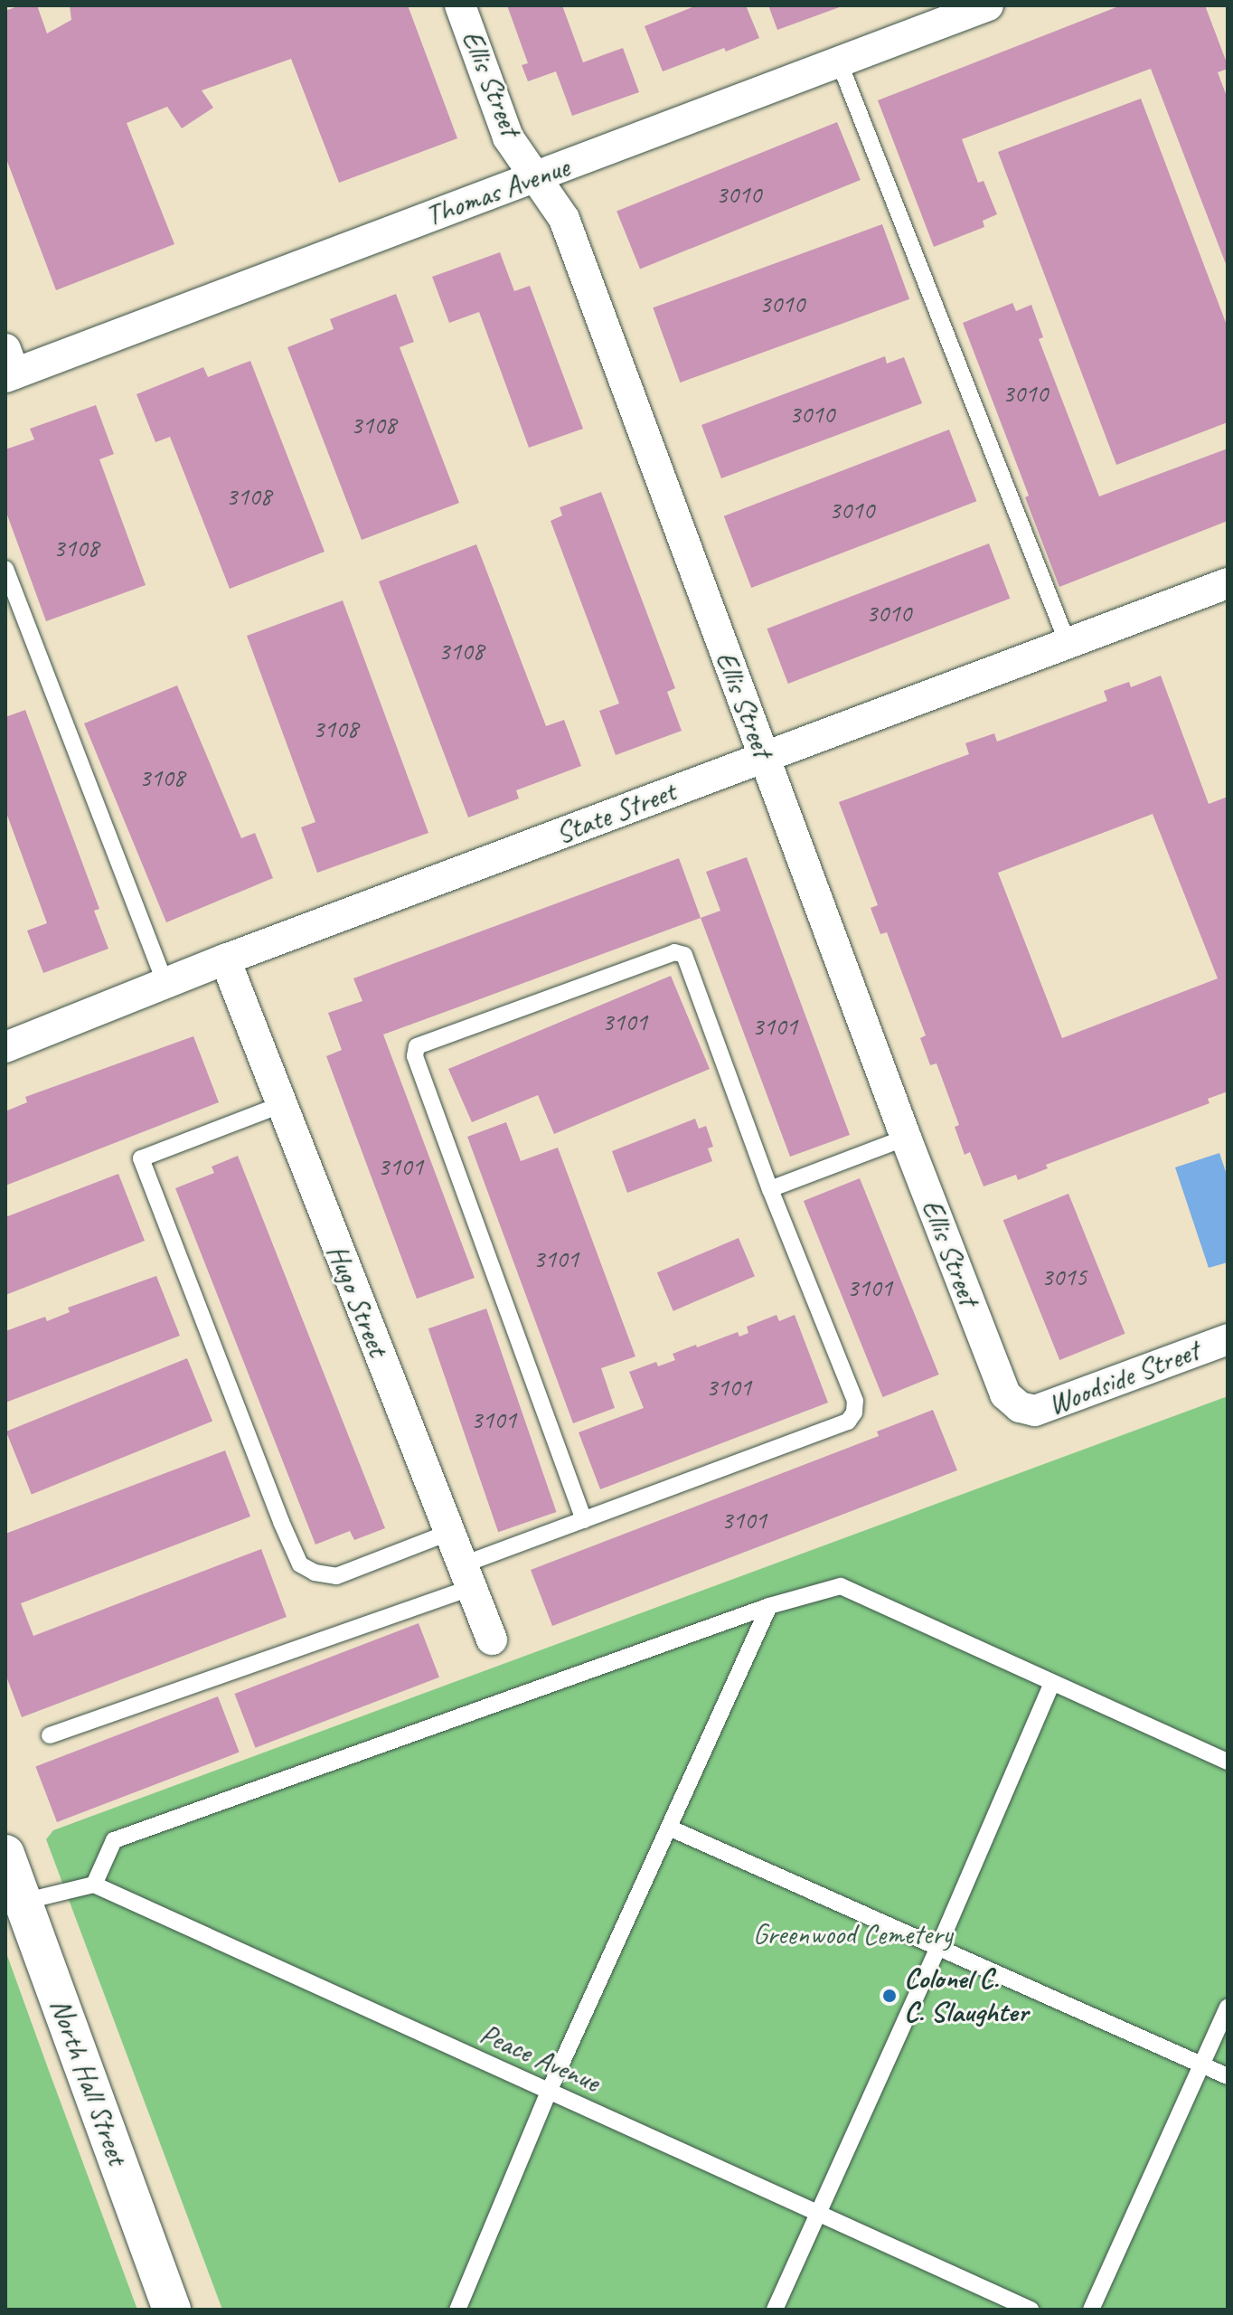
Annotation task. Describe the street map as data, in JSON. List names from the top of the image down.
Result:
{
  "streets": {
    "street": [
      "Ellis Street",
      "Thomas Avenue",
      "State Street",
      "Hugo Street",
      "Woodside Street",
      "North Hall Street"
    ],
    "lane": ["Peace Avenue"]
  },
  "crossings": [
    ["Ellis Street", "Thomas Avenue"],
    ["Ellis Street", "State Street"],
    ["Ellis Street", "Woodside Street"],
    ["State Street", "Hugo Street"]
  ],
  "parks": ["Greenwood Cemetery"],
  "places": ["Colonel C. C. Slaughter"],
  "house_numbers": [
    "3010",
    "3010",
    "3010",
    "3010",
    "3108",
    "3108",
    "3010",
    "3108",
    "3010",
    "3108",
    "3108",
    "3108",
    "3101",
    "3101",
    "3101",
    "3101",
    "3015",
    "3101",
    "3101",
    "3101",
    "3101"
  ]
}
